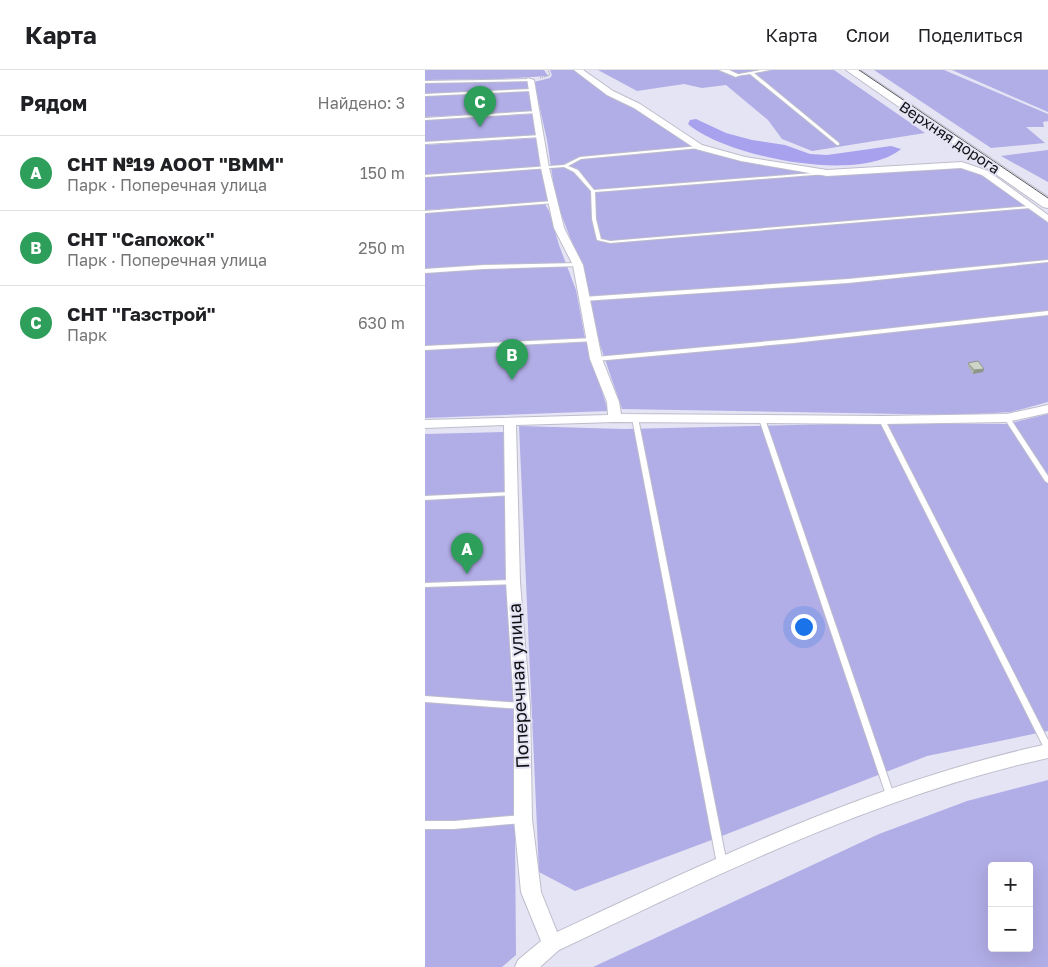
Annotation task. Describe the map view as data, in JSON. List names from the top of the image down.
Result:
{
  "streets": {
    "main road": ["Верхняя дорога"],
    "street": ["Поперечная улица"]
  },
  "page": {
    "header": "Карта",
    "nav": ["Карта", "Слои", "Поделиться"],
    "heading": ["Рядом", "Найдено: 3"],
    "pins": ["C", "B", "A"],
    "list": [
      {
        "mark": "A",
        "name": "СНТ №19 АООТ \"ВММ\"",
        "note": "Парк · Поперечная улица",
        "value": "150 m"
      },
      {
        "mark": "B",
        "name": "СНТ \"Сапожок\"",
        "note": "Парк · Поперечная улица",
        "value": "250 m"
      },
      {
        "mark": "C",
        "name": "СНТ \"Газстрой\"",
        "note": "Парк",
        "value": "630 m"
      }
    ],
    "map_buttons": ["+", "−"]
  }
}
